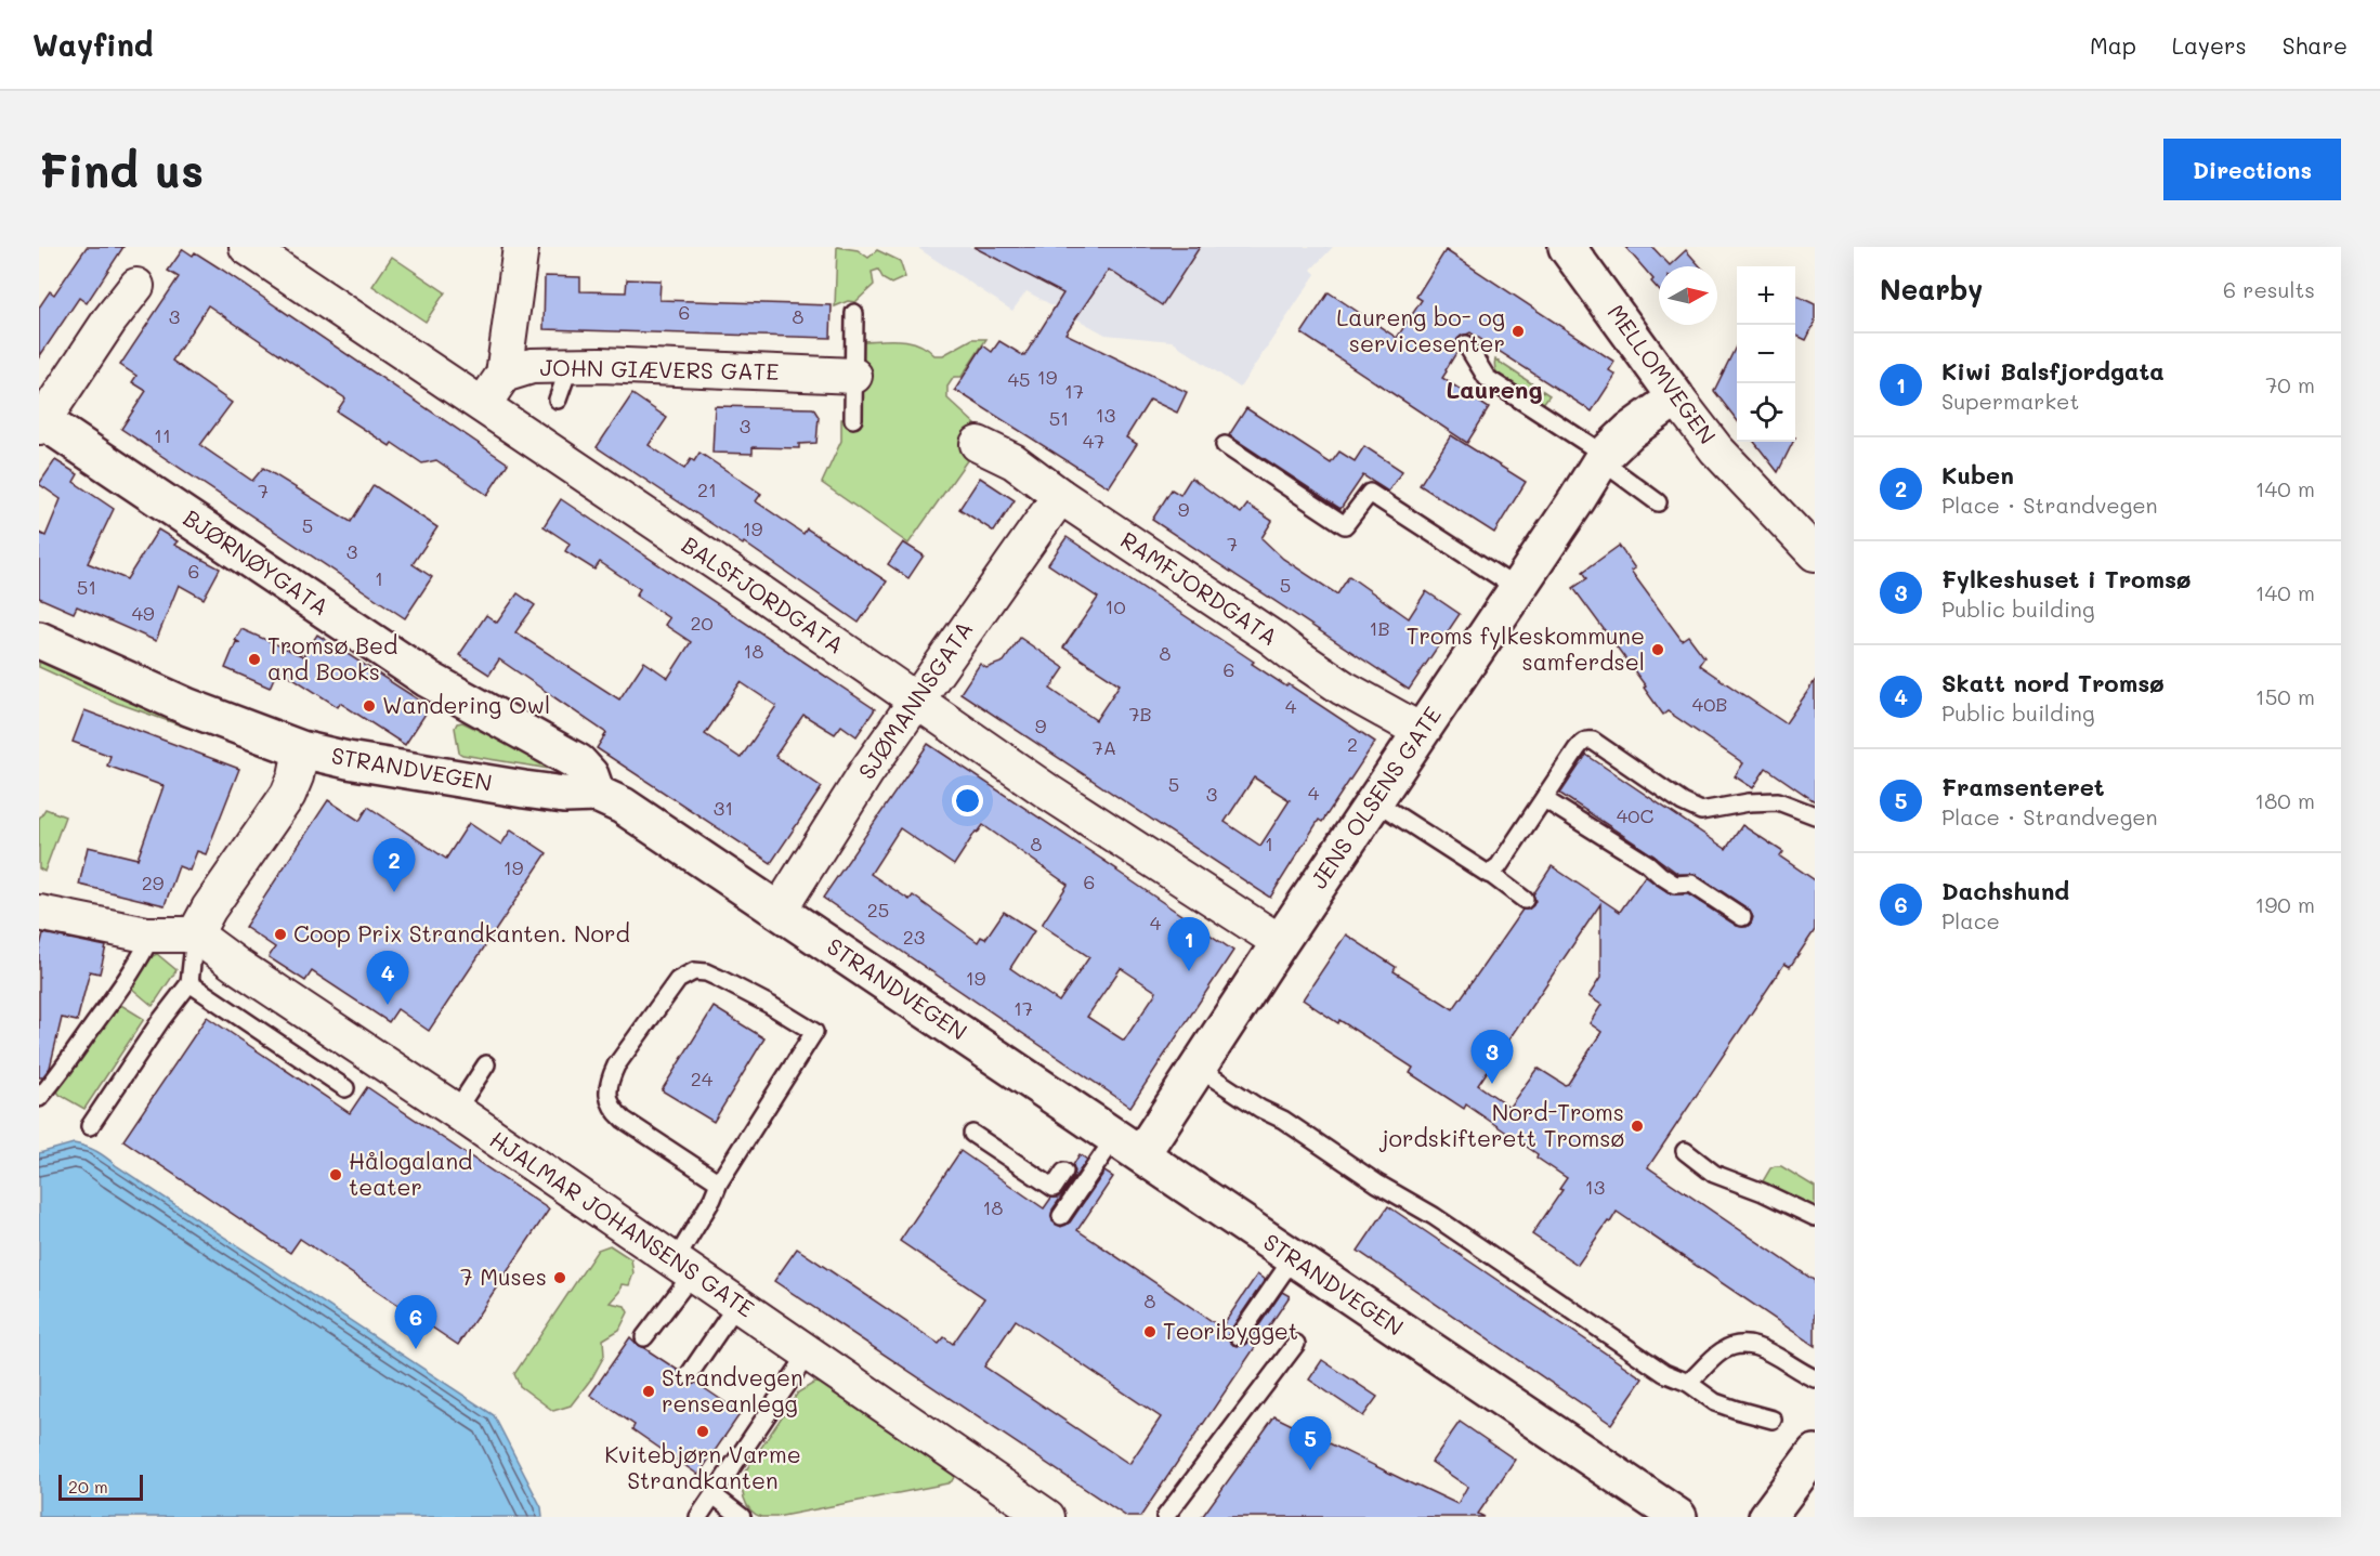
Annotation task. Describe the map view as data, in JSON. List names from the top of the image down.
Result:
{
  "streets": {
    "street": [
      "JOHN GIÆVERS GATE",
      "MELLOMVEGEN",
      "BJØRNØYGATA",
      "RAMFJORDGATA",
      "BALSFJORDGATA",
      "SJØMANNSGATA",
      "STRANDVEGEN",
      "JENS OLSENS GATE",
      "HJALMAR JOHANSENS GATE"
    ]
  },
  "crossings": [
    ["MELLOMVEGEN", "JENS OLSENS GATE"],
    ["BJØRNØYGATA", "STRANDVEGEN"],
    ["RAMFJORDGATA", "SJØMANNSGATA"],
    ["RAMFJORDGATA", "JENS OLSENS GATE"],
    ["BALSFJORDGATA", "SJØMANNSGATA"],
    ["BALSFJORDGATA", "JENS OLSENS GATE"],
    ["SJØMANNSGATA", "STRANDVEGEN"],
    ["STRANDVEGEN", "JENS OLSENS GATE"]
  ],
  "districts": ["Laureng"],
  "places": [
    "Laureng bo- og servicesenter",
    "Troms fylkeskommune samferdsel",
    "Tromsø Bed and Books",
    "Wandering Owl",
    "Coop Prix Strandkanten. Nord",
    "Nord-Troms jordskifterett Tromsø",
    "Hålogaland teater",
    "7 Muses",
    "Teoribygget",
    "Strandvegen renseanlegg",
    "Kvitebjørn Varme Strandkanten"
  ],
  "house_numbers": [
    "6",
    "3",
    "8",
    "19",
    "45",
    "17",
    "13",
    "51",
    "3",
    "11",
    "47",
    "21",
    "7",
    "9",
    "5",
    "19",
    "7",
    "3",
    "6",
    "1",
    "5",
    "51",
    "10",
    "49",
    "20",
    "1B",
    "18",
    "8",
    "6",
    "40B",
    "4",
    "7B",
    "9",
    "2",
    "7A",
    "5",
    "4",
    "3",
    "31",
    "40C",
    "8",
    "1",
    "19",
    "6",
    "29",
    "25",
    "4",
    "23",
    "19",
    "17",
    "24",
    "13",
    "18",
    "8"
  ],
  "scale_bar": "20 m",
  "north": "right",
  "page": {
    "header": "Wayfind",
    "nav": ["Map", "Layers", "Share"],
    "buttons": "Directions",
    "title": "Find us",
    "heading": ["Nearby", "6 results"],
    "map_buttons": ["+", "−"],
    "list": [
      {
        "mark": "1",
        "name": "Kiwi Balsfjordgata",
        "note": "Supermarket",
        "value": "70 m"
      },
      {
        "mark": "2",
        "name": "Kuben",
        "note": "Place · Strandvegen",
        "value": "140 m"
      },
      {
        "mark": "3",
        "name": "Fylkeshuset i Tromsø",
        "note": "Public building",
        "value": "140 m"
      },
      {
        "mark": "4",
        "name": "Skatt nord Tromsø",
        "note": "Public building",
        "value": "150 m"
      },
      {
        "mark": "5",
        "name": "Framsenteret",
        "note": "Place · Strandvegen",
        "value": "180 m"
      },
      {
        "mark": "6",
        "name": "Dachshund",
        "note": "Place",
        "value": "190 m"
      }
    ],
    "pins": [
      "2",
      "1",
      "4",
      "3",
      "6",
      "5"
    ],
    "scale": "20 m"
  }
}
